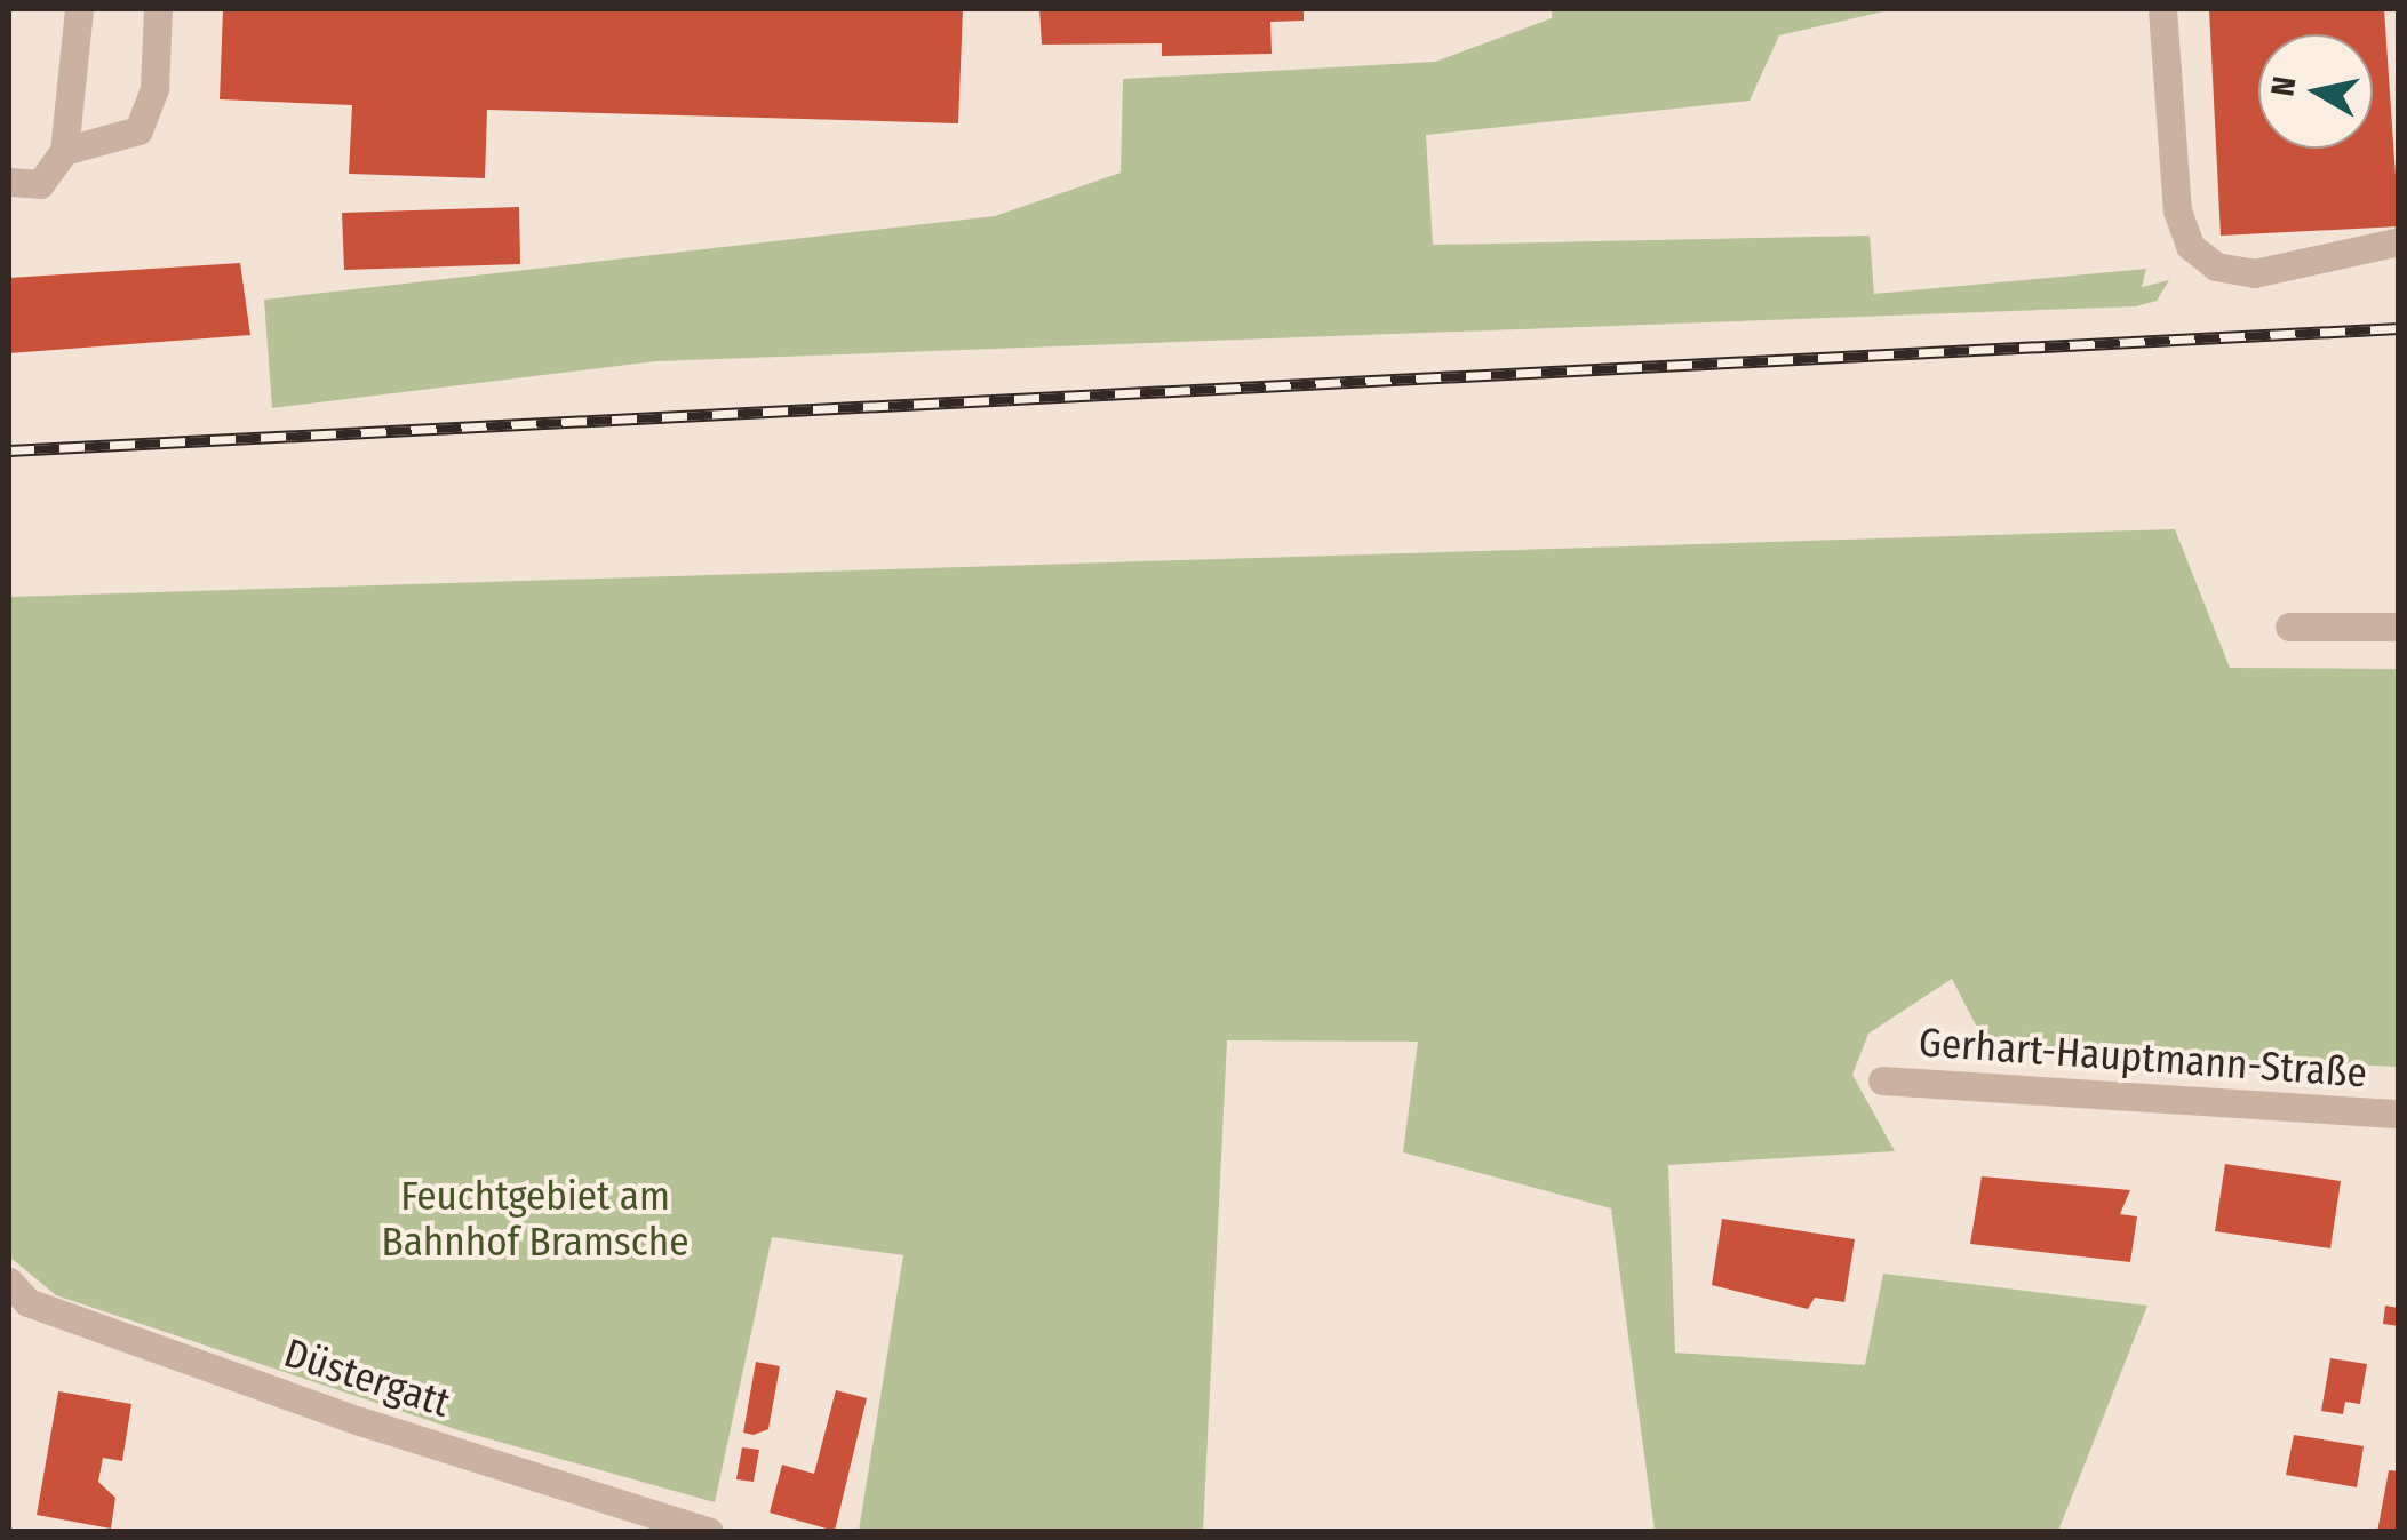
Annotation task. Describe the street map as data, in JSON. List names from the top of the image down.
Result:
{
  "streets": {
    "street": ["Gerhart-Hauptmann-Straße", "Düstergatt"]
  },
  "parks": ["Feuchtgebiet am Bahnhof Bramsche"],
  "north": "left"
}
